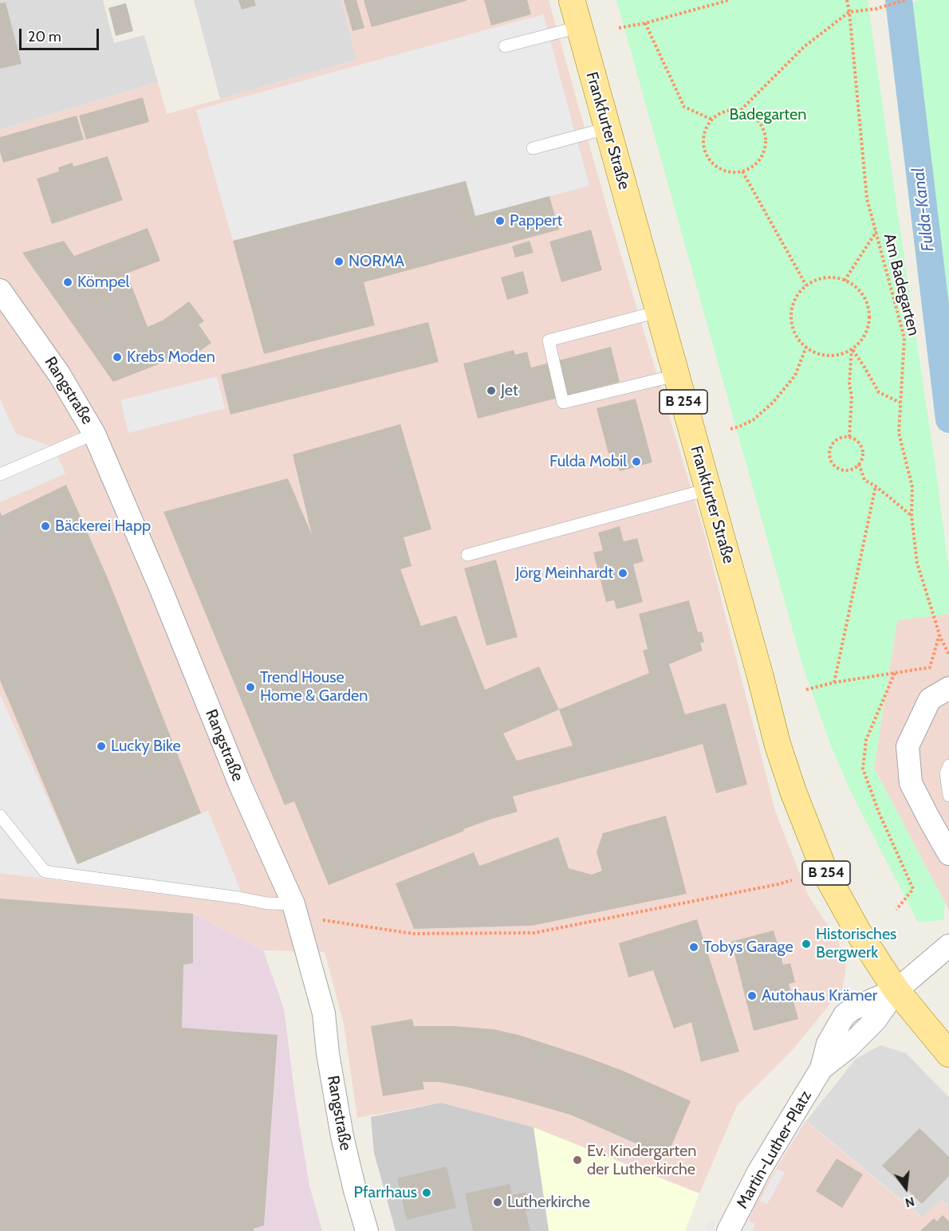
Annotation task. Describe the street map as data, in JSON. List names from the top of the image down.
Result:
{
  "streets": {
    "main road": ["Frankfurter Straße", "B 254"],
    "street": ["Rangstraße", "Martin-Luther-Platz"],
    "path": ["Am Badegarten"]
  },
  "crossings": [
    ["Frankfurter Straße", "Martin-Luther-Platz"]
  ],
  "water": ["Fulda-Kanal"],
  "parks": ["Badegarten"],
  "places": [
    "Pappert",
    "NORMA",
    "Kömpel",
    "Krebs Moden",
    "Jet",
    "Fulda Mobil",
    "Bäckerei Happ",
    "Jörg Meinhardt",
    "Trend House Home & Garden",
    "Lucky Bike",
    "Historisches Bergwerk",
    "Tobys Garage",
    "Autohaus Krämer",
    "Ev. Kindergarten der Lutherkirche",
    "Pfarrhaus",
    "Lutherkirche"
  ],
  "scale_bar": "20 m",
  "north": "bottom"
}
